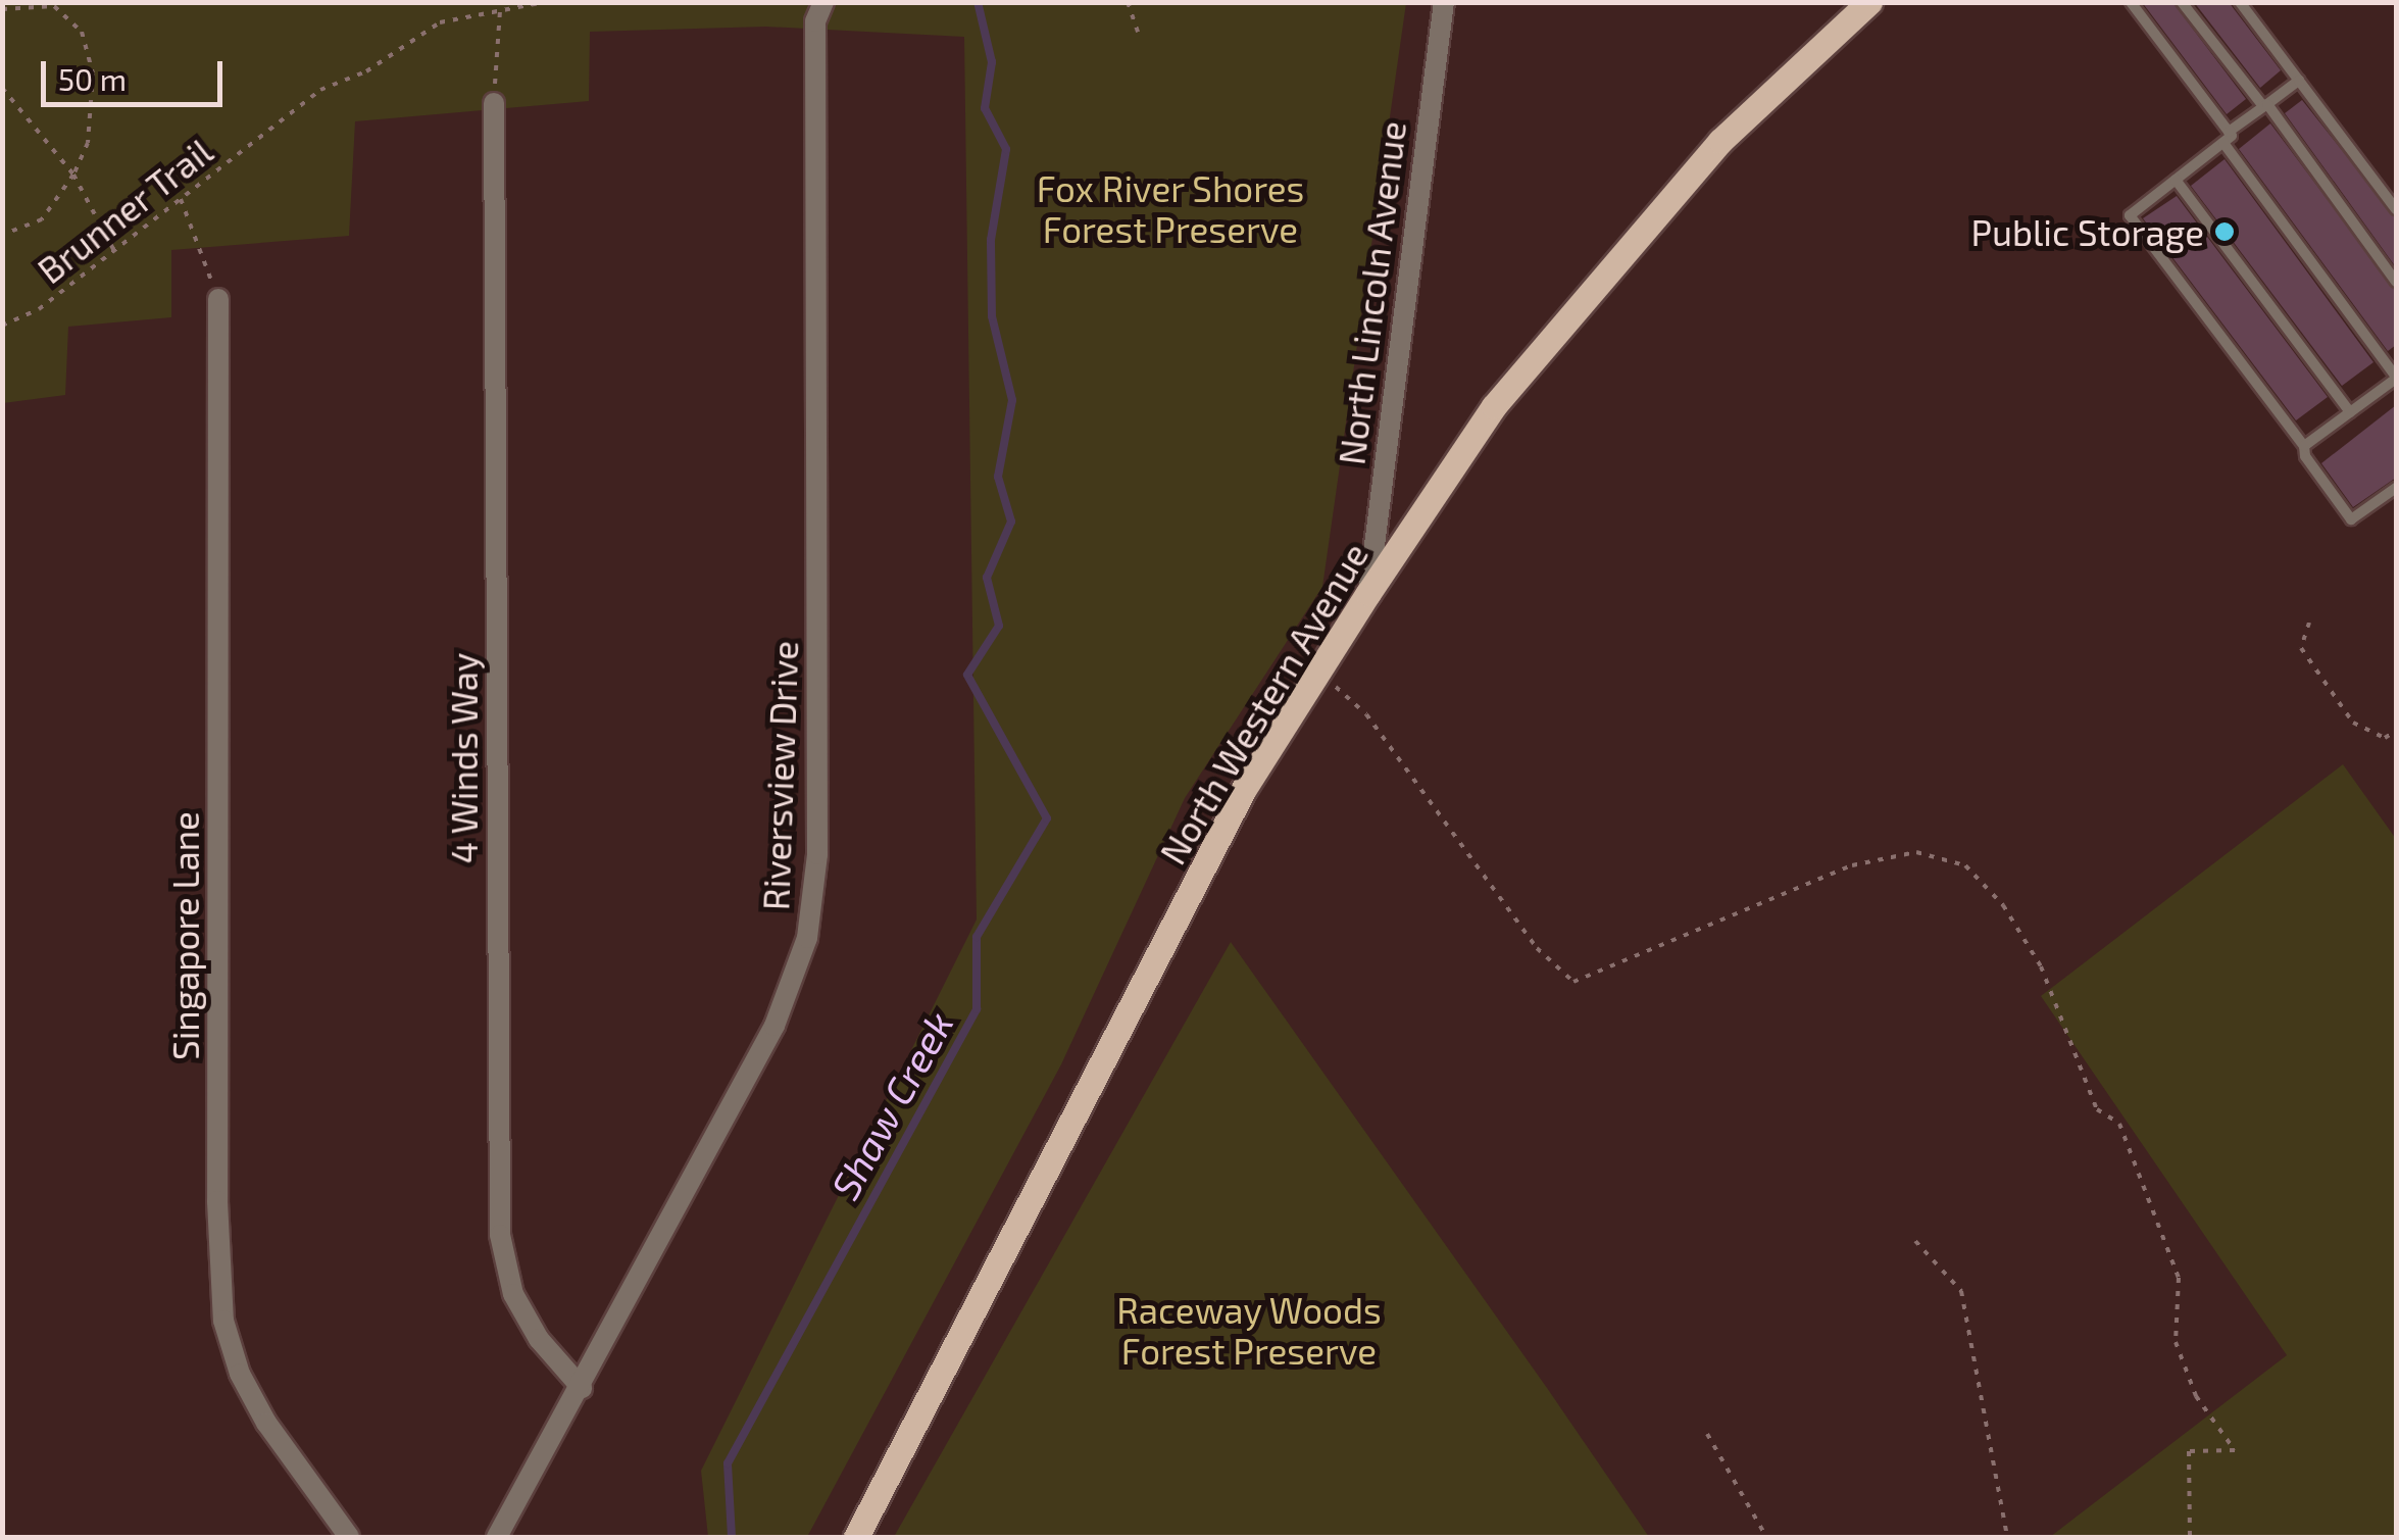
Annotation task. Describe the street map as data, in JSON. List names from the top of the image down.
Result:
{
  "streets": {
    "main road": ["North Western Avenue"],
    "street": [
      "North Lincoln Avenue",
      "4 Winds Way",
      "Riversview Drive",
      "Singapore Lane"
    ],
    "path": ["Brunner Trail"]
  },
  "crossings": [
    ["North Lincoln Avenue", "North Western Avenue"],
    ["4 Winds Way", "Riversview Drive"]
  ],
  "water": ["Shaw Creek"],
  "parks": ["Fox River Shores Forest Preserve", "Raceway Woods Forest Preserve"],
  "places": ["Public Storage"],
  "scale_bar": "50 m"
}
